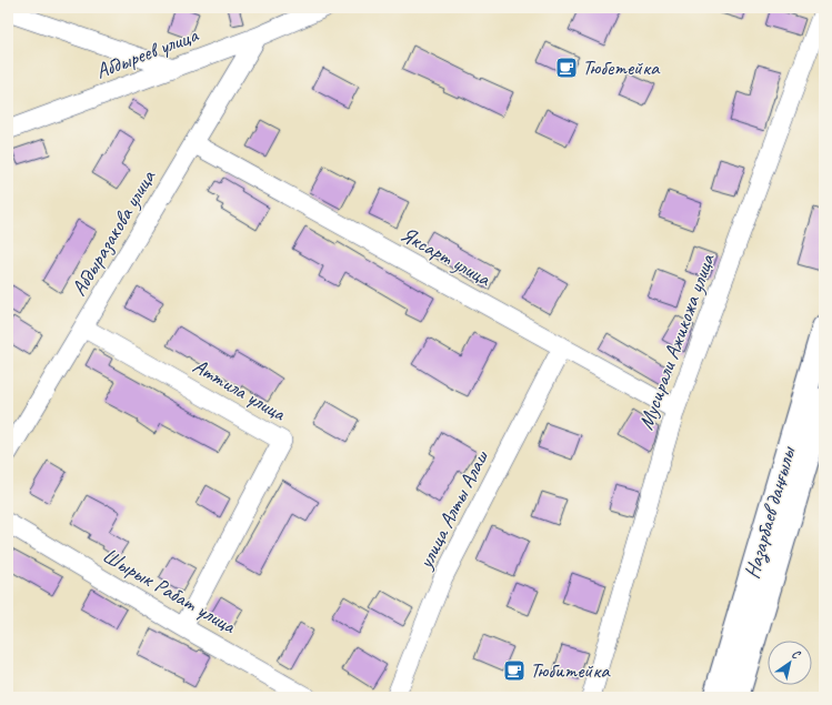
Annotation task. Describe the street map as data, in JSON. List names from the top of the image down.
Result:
{
  "streets": {
    "main road": ["Назарбаев даңғылы"],
    "street": [
      "Абдыреев улица",
      "Абдыразакова улица",
      "Яксарт улица",
      "Мусирали Ажикожа улица",
      "Аттила улица",
      "улица Алты Алаш",
      "Шырык Рабат улица"
    ]
  },
  "crossings": [
    ["Абдыреев улица", "Абдыразакова улица"],
    ["Абдыразакова улица", "Яксарт улица"],
    ["Абдыразакова улица", "Аттила улица"],
    ["Яксарт улица", "Мусирали Ажикожа улица"],
    ["Яксарт улица", "улица Алты Алаш"],
    ["Аттила улица", "Шырык Рабат улица"]
  ],
  "places": {
    "cafe": ["Тюбетейка", "Тюбитейка"]
  },
  "north": "top right"
}
